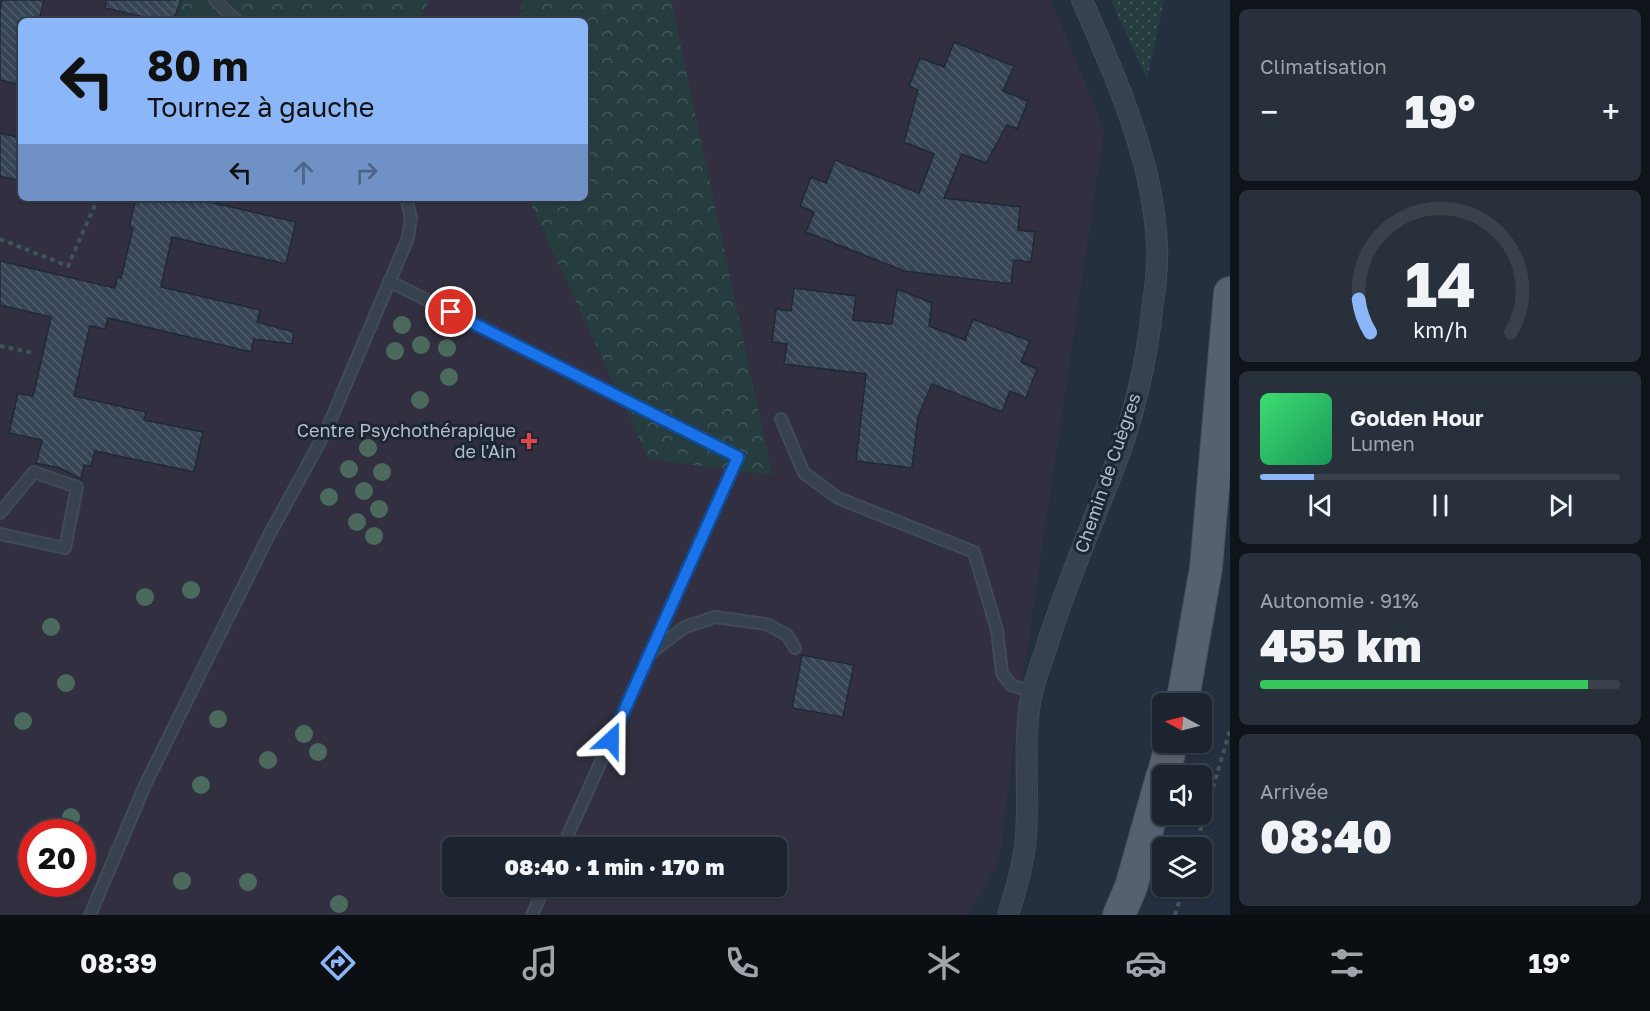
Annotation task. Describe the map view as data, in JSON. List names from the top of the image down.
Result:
{
  "streets": {
    "street": ["Chemin de Cuègres"]
  },
  "places": {
    "health": ["Centre Psychothérapique de l'Ain"]
  },
  "north": "left",
  "page": {
    "tile": [
      "Climatisation",
      ["Autonomie · 91%", "455 km"],
      ["Arrivée", "08:40"]
    ],
    "turn": ["80 m", "Tournez à gauche"],
    "heat": ["−", "19°", "+"],
    "song": ["Golden Hour", "Lumen"],
    "limit": "20",
    "trip": "08:40 · 1 min · 170 m",
    "tabs": ["08:39", "19°"],
    "gauge": ["14", "km/h"]
  }
}
